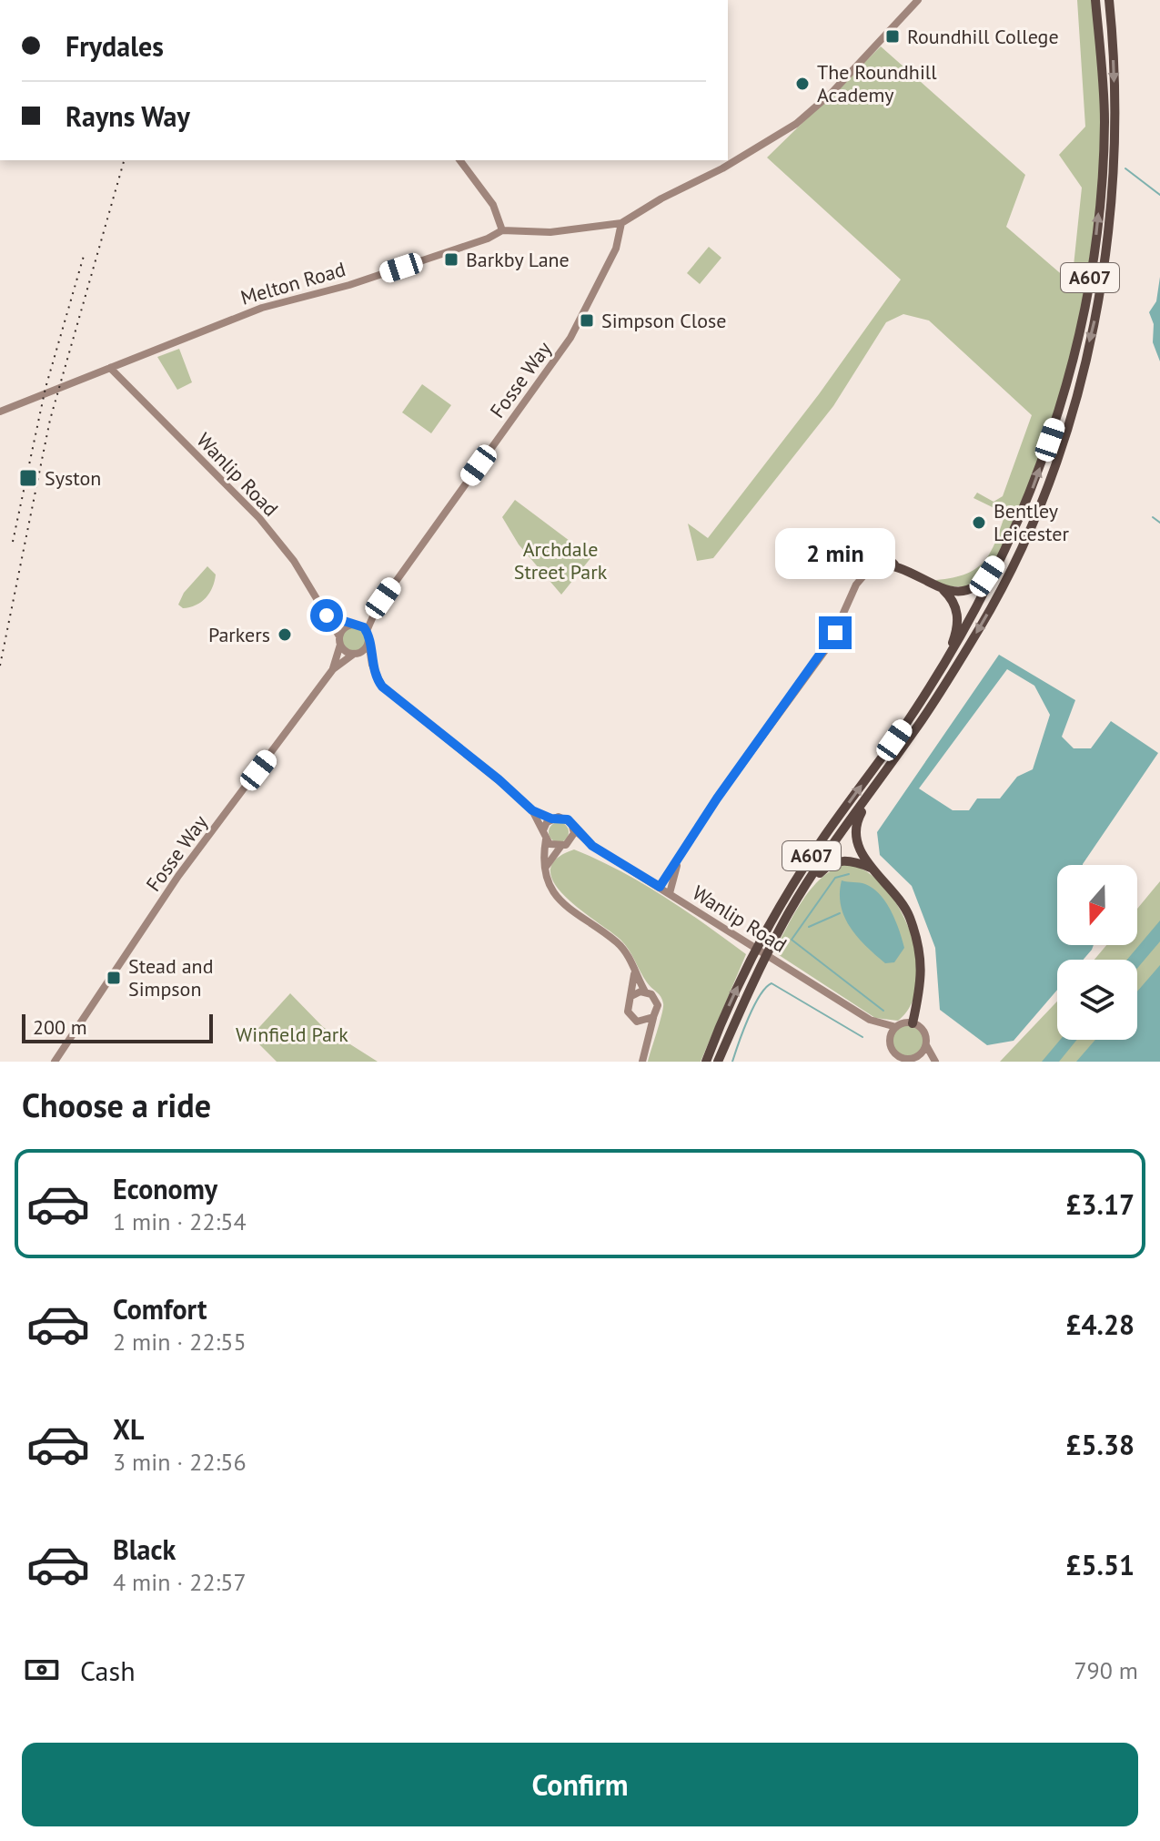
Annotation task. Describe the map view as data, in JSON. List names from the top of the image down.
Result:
{
  "streets": {
    "highway": ["A607"],
    "street": ["Melton Road", "Fosse Way", "Wanlip Road"]
  },
  "crossings": [
    ["Melton Road", "Fosse Way"],
    ["Melton Road", "Wanlip Road"]
  ],
  "parks": ["Archdale Street Park", "Winfield Park"],
  "places": {
    "transit": [
      "Roundhill College",
      "Barkby Lane",
      "Simpson Close",
      "Syston",
      "Stead and Simpson"
    ],
    "other": ["The Roundhill Academy", "Bentley Leicester", "Parkers"]
  },
  "scale_bar": "200 m",
  "north": "bottom",
  "page": {
    "banner": ["Frydales", "Rayns Way"],
    "bubble": "2 min",
    "scale": "200 m",
    "heading": "Choose a ride",
    "list": [
      {
        "name": "Economy",
        "note": "1 min · 22:54",
        "value": "£3.17"
      },
      {
        "name": "Comfort",
        "note": "2 min · 22:55",
        "value": "£4.28"
      },
      {
        "name": "XL",
        "note": "3 min · 22:56",
        "value": "£5.38"
      },
      {
        "name": "Black",
        "note": "4 min · 22:57",
        "value": "£5.51"
      }
    ],
    "pay": ["Cash", "790 m"],
    "buttons": "Confirm"
  }
}
